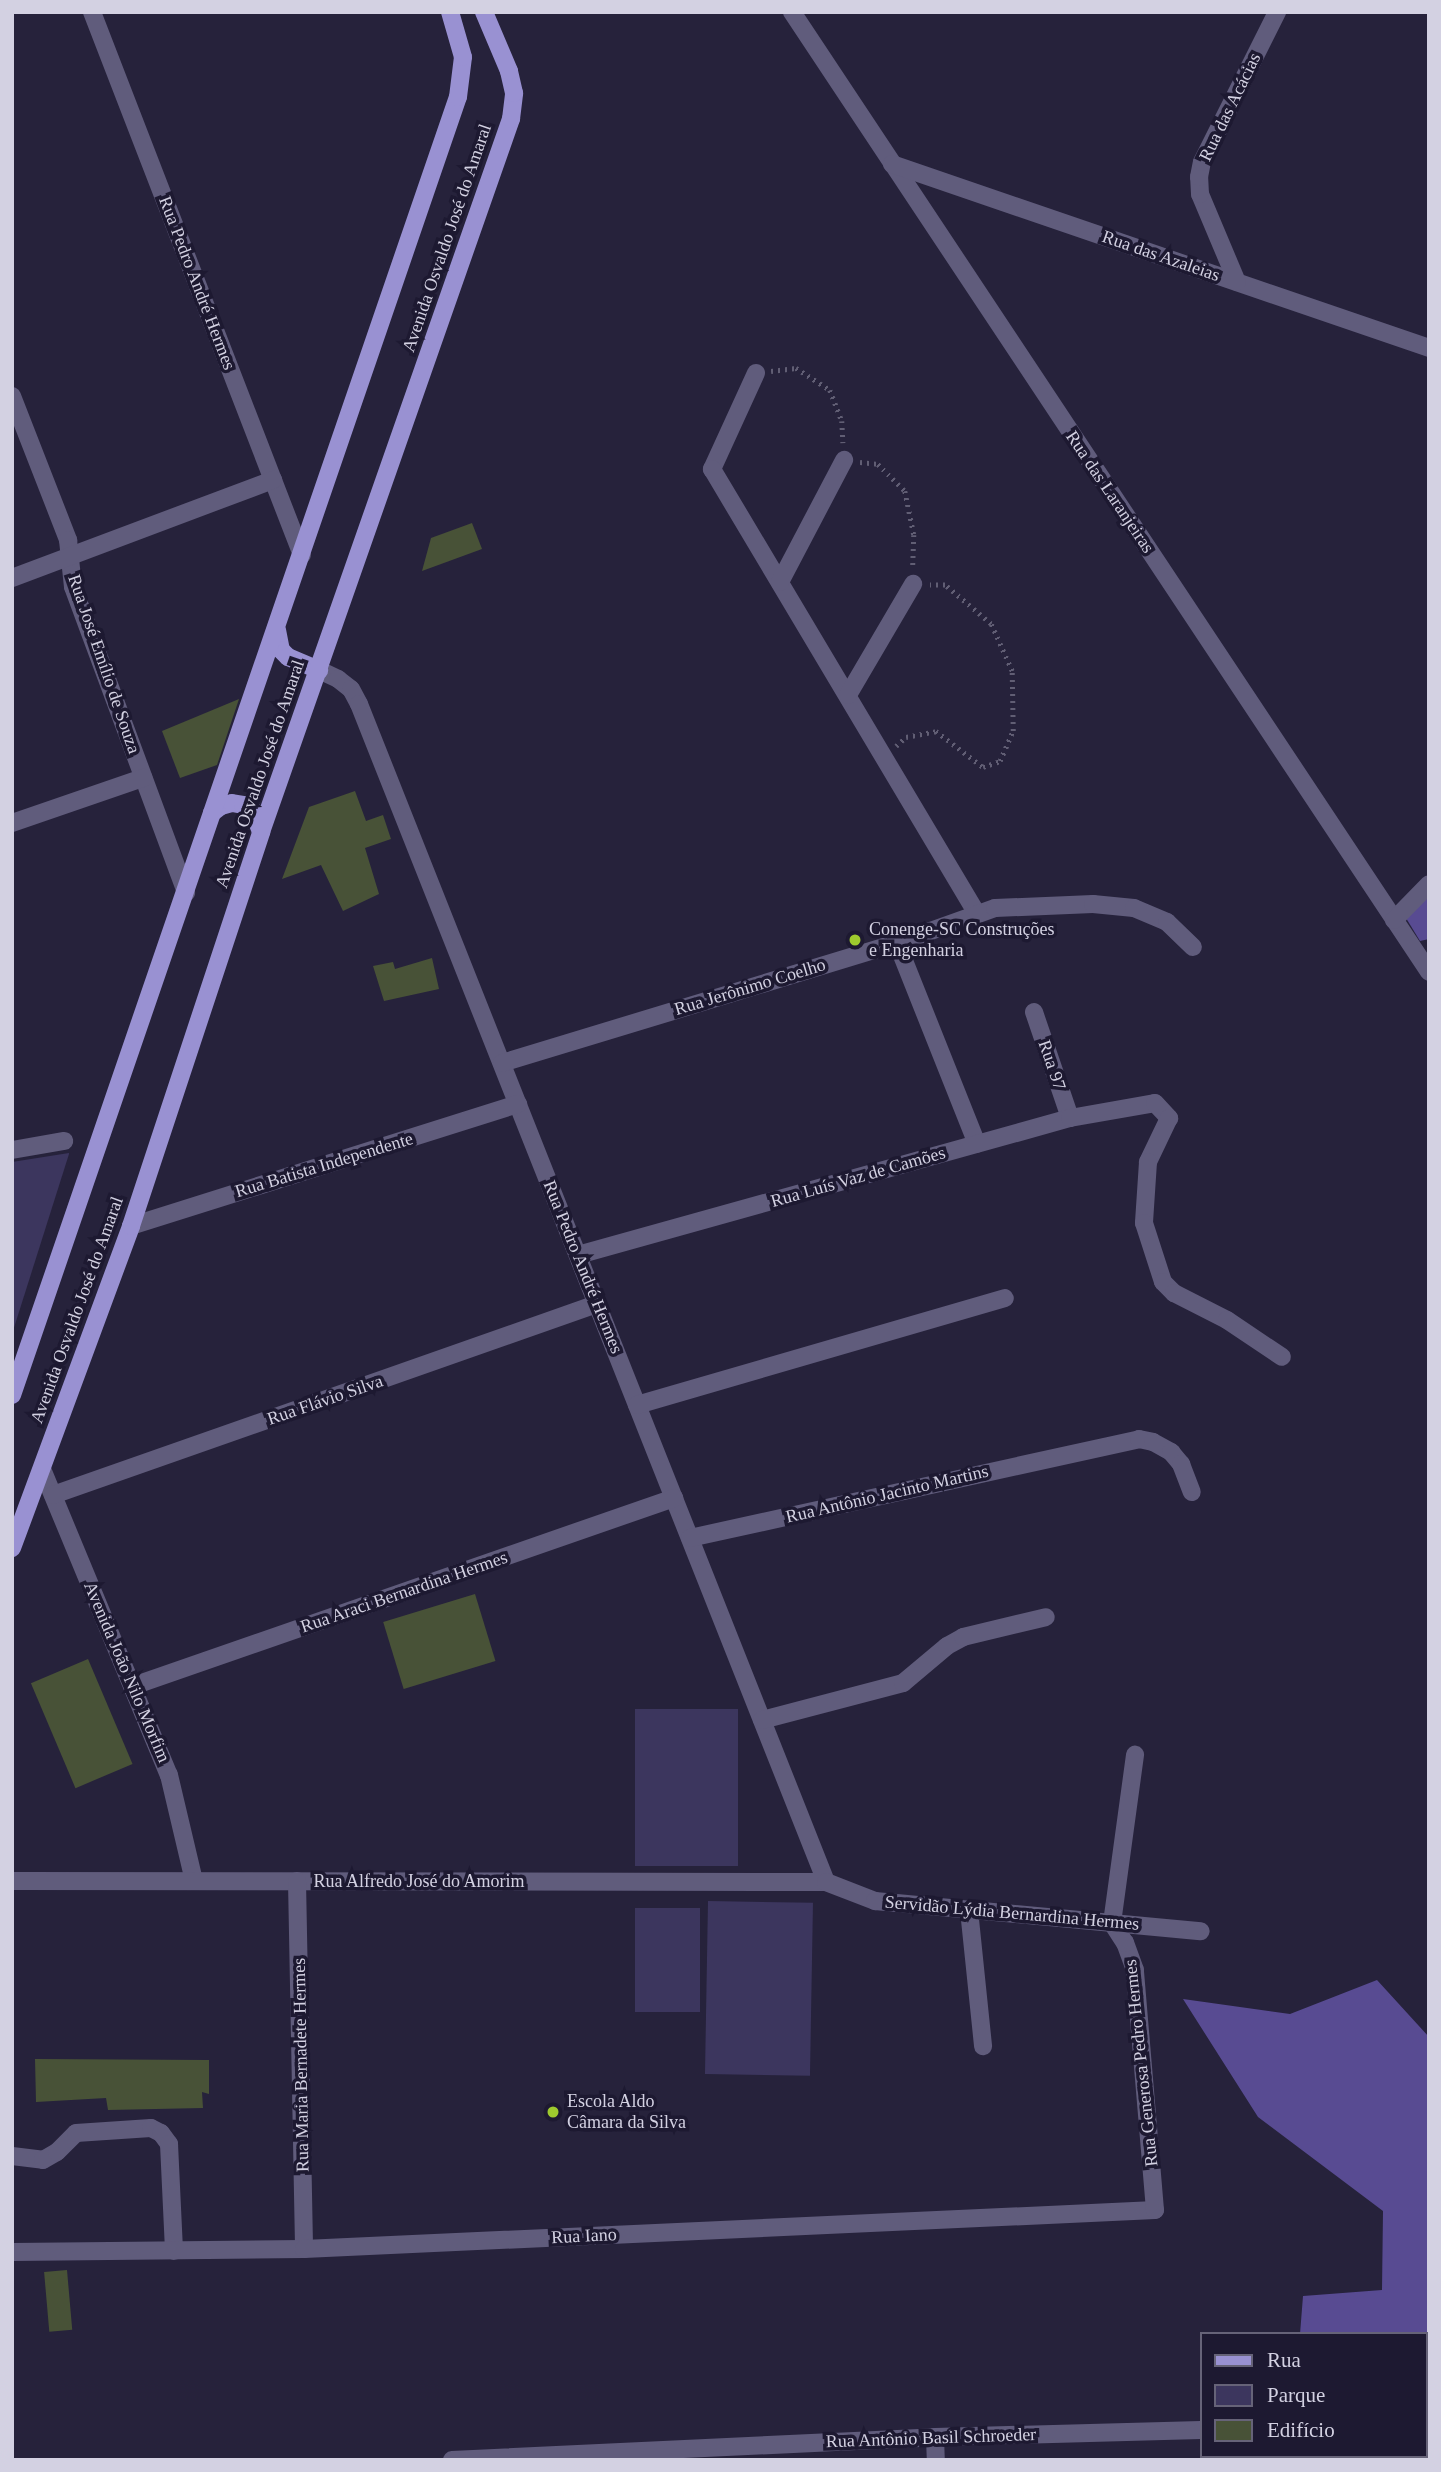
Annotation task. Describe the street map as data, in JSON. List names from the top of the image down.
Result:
{
  "streets": {
    "main road": ["Avenida Osvaldo José do Amaral"],
    "street": [
      "Rua das Acácias",
      "Rua das Azaleias",
      "Rua Pedro André Hermes",
      "Rua das Laranjeiras",
      "Rua José Emílio de Souza",
      "Rua Jerônimo Coelho",
      "Rua 97",
      "Rua Batista Independente",
      "Rua Luís Vaz de Camões",
      "Rua Flávio Silva",
      "Rua Antônio Jacinto Martins",
      "Rua Araci Bernardina Hermes",
      "Avenida João Nilo Morfim",
      "Rua Alfredo José do Amorim",
      "Servidão Lýdia Bernardina Hermes",
      "Rua Generosa Pedro Hermes",
      "Rua Maria Bernadete Hermes",
      "Rua Iano",
      "Rua Antônio Basil Schroeder"
    ]
  },
  "crossings": [
    ["Rua das Acácias", "Rua das Azaleias"],
    ["Avenida Osvaldo José do Amaral", "Rua Pedro André Hermes"],
    ["Avenida Osvaldo José do Amaral", "Rua José Emílio de Souza"],
    ["Avenida Osvaldo José do Amaral", "Rua Batista Independente"],
    ["Avenida Osvaldo José do Amaral", "Avenida João Nilo Morfim"],
    ["Rua das Azaleias", "Rua das Laranjeiras"],
    ["Rua Pedro André Hermes", "Rua Jerônimo Coelho"],
    ["Rua Pedro André Hermes", "Rua Batista Independente"],
    ["Rua Pedro André Hermes", "Rua Luís Vaz de Camões"],
    ["Rua Pedro André Hermes", "Rua Flávio Silva"],
    ["Rua Pedro André Hermes", "Rua Antônio Jacinto Martins"],
    ["Rua Pedro André Hermes", "Rua Araci Bernardina Hermes"],
    ["Rua Pedro André Hermes", "Rua Alfredo José do Amorim"],
    ["Rua Pedro André Hermes", "Servidão Lýdia Bernardina Hermes"],
    ["Rua 97", "Rua Luís Vaz de Camões"],
    ["Rua Flávio Silva", "Avenida João Nilo Morfim"],
    ["Rua Araci Bernardina Hermes", "Avenida João Nilo Morfim"],
    ["Avenida João Nilo Morfim", "Rua Alfredo José do Amorim"],
    ["Rua Alfredo José do Amorim", "Servidão Lýdia Bernardina Hermes"],
    ["Rua Alfredo José do Amorim", "Rua Maria Bernadete Hermes"],
    ["Servidão Lýdia Bernardina Hermes", "Rua Generosa Pedro Hermes"],
    ["Rua Generosa Pedro Hermes", "Rua Iano"],
    ["Rua Maria Bernadete Hermes", "Rua Iano"]
  ],
  "places": ["Conenge-SC Construções e Engenharia", "Escola Aldo Câmara da Silva"],
  "legend": ["Rua", "Parque", "Edifício"]
}
